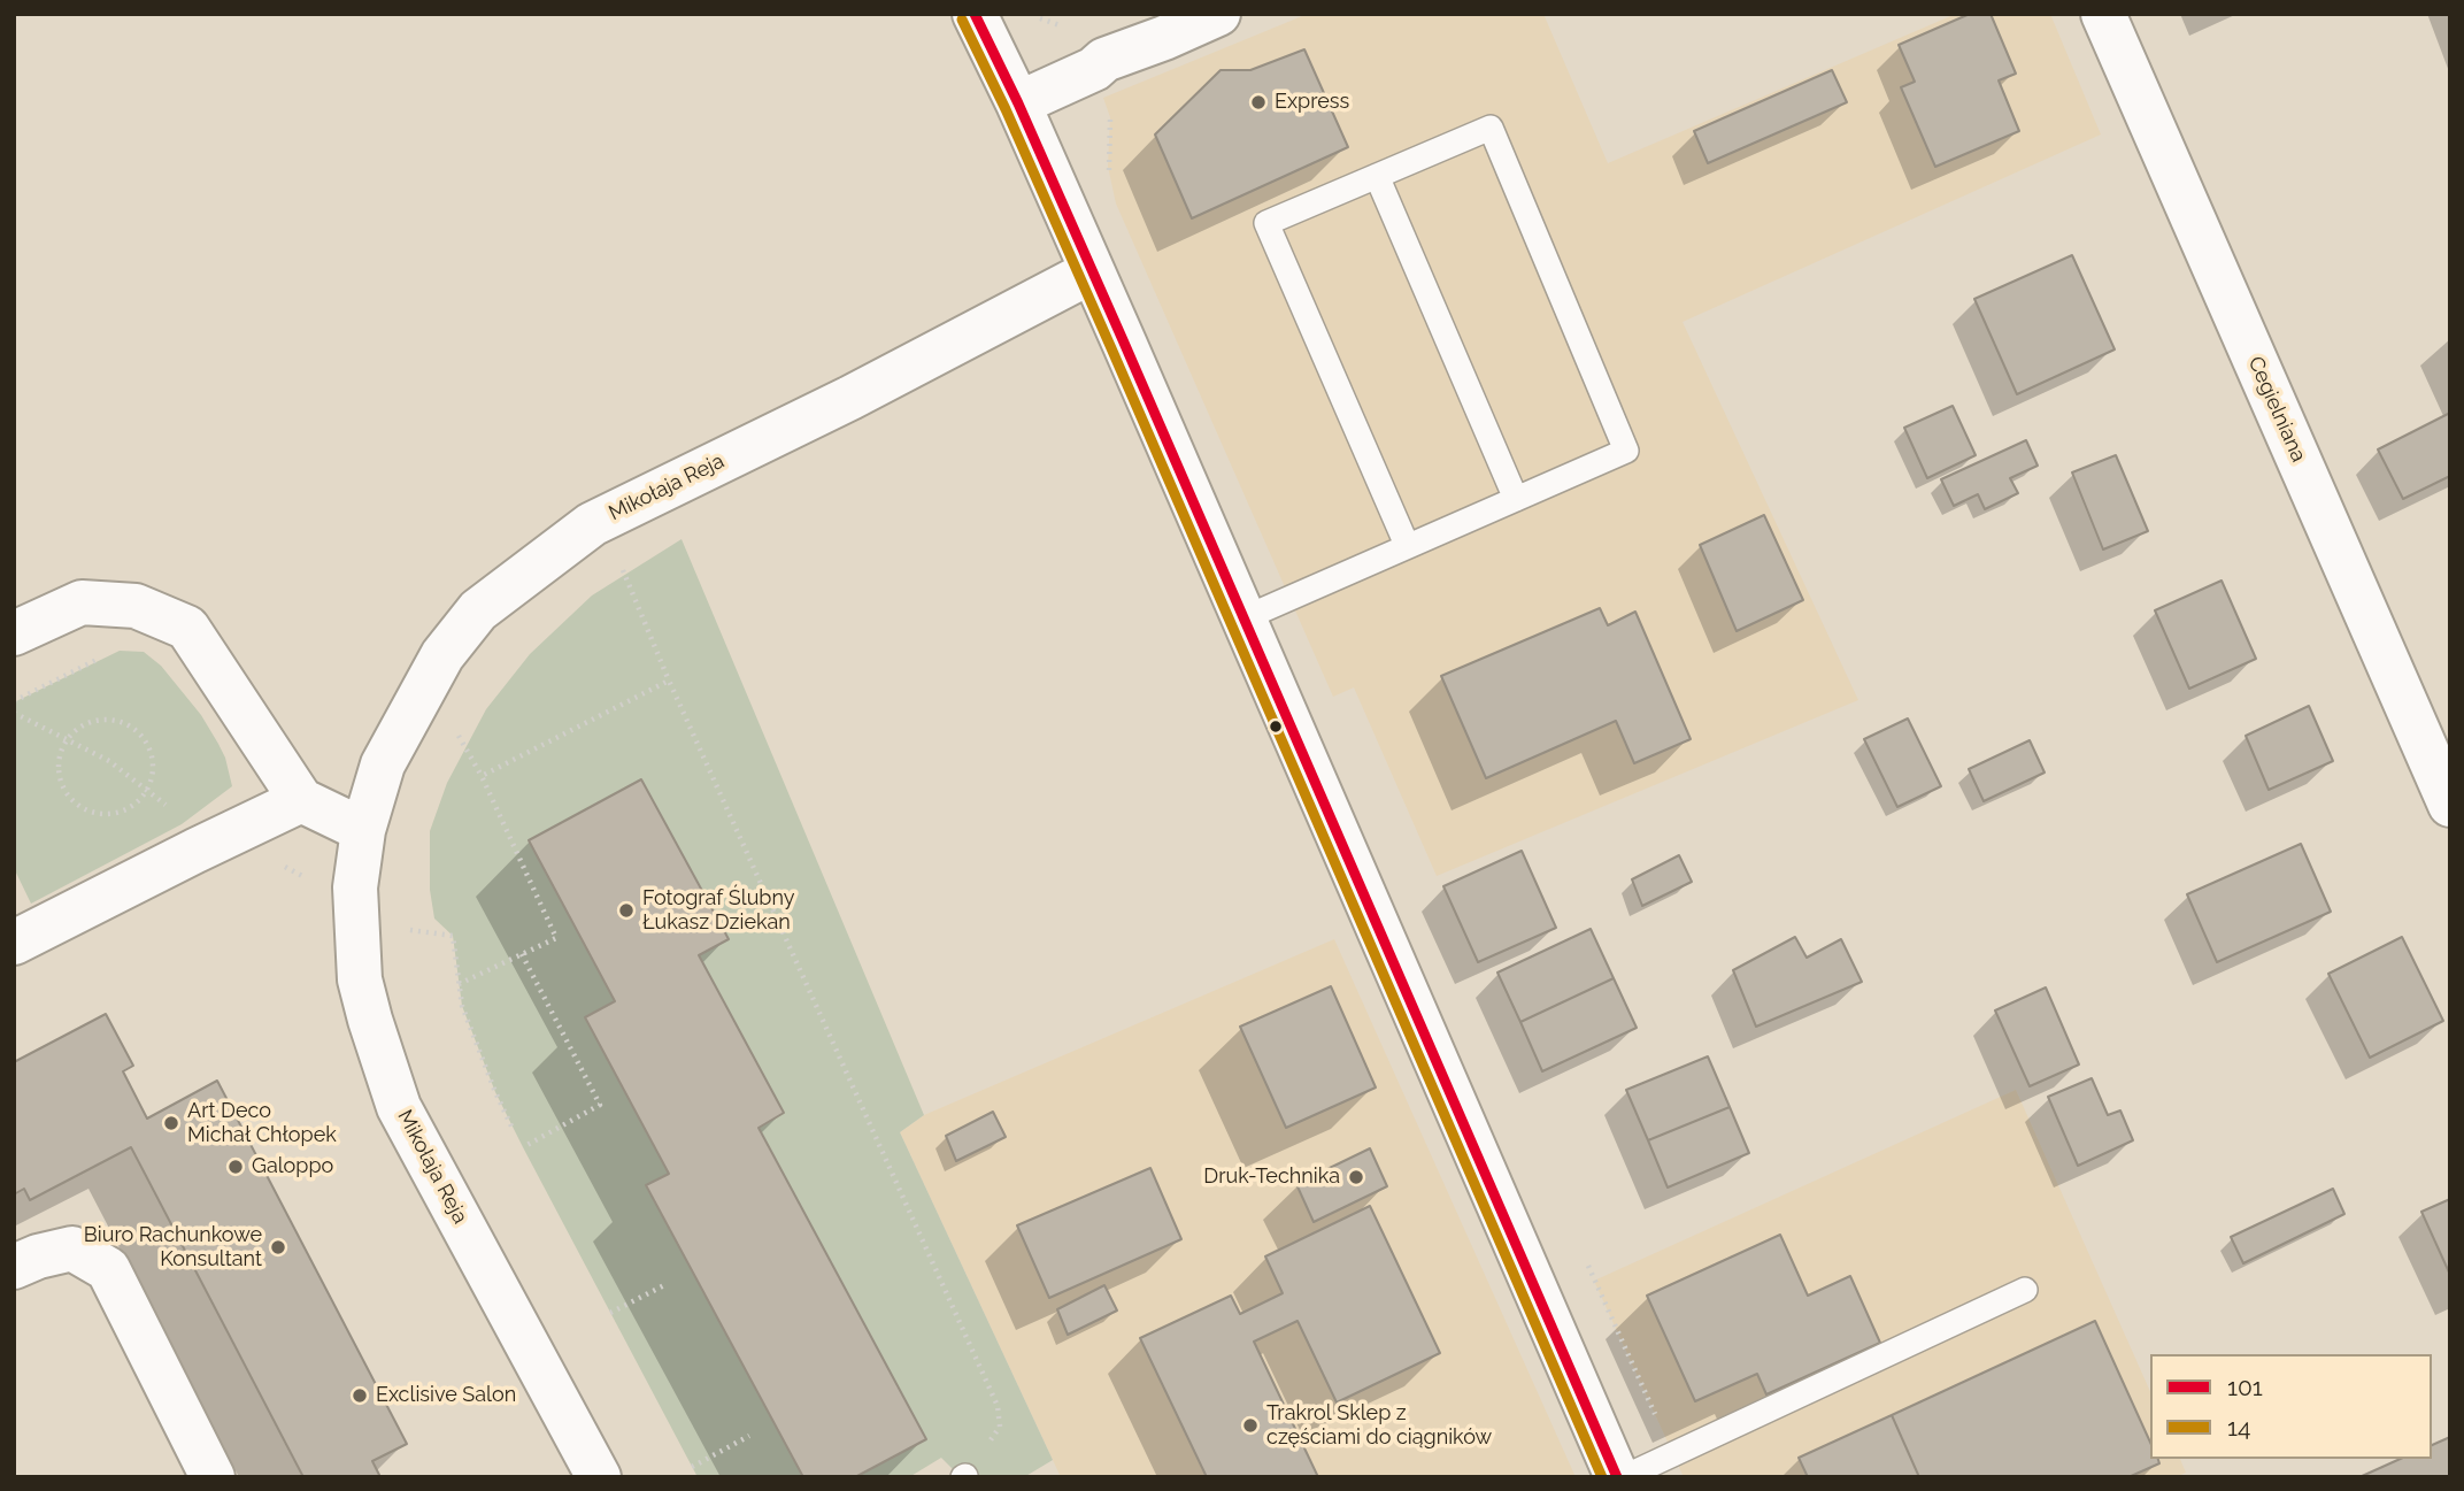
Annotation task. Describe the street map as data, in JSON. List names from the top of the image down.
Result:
{
  "streets": {
    "street": ["Cegielniana", "Mikołaja Reja"]
  },
  "places": [
    "Express",
    "Fotograf Ślubny Łukasz Dziekan",
    "Art Deco Michał Chłopek",
    "Galoppo",
    "Druk-Technika",
    "Biuro Rachunkowe Konsultant",
    "Exclisive Salon",
    "Trakrol Sklep z częściami do ciągników"
  ],
  "lines": ["transit line 101", "transit line 14"],
  "legend": ["101", "14"]
}
